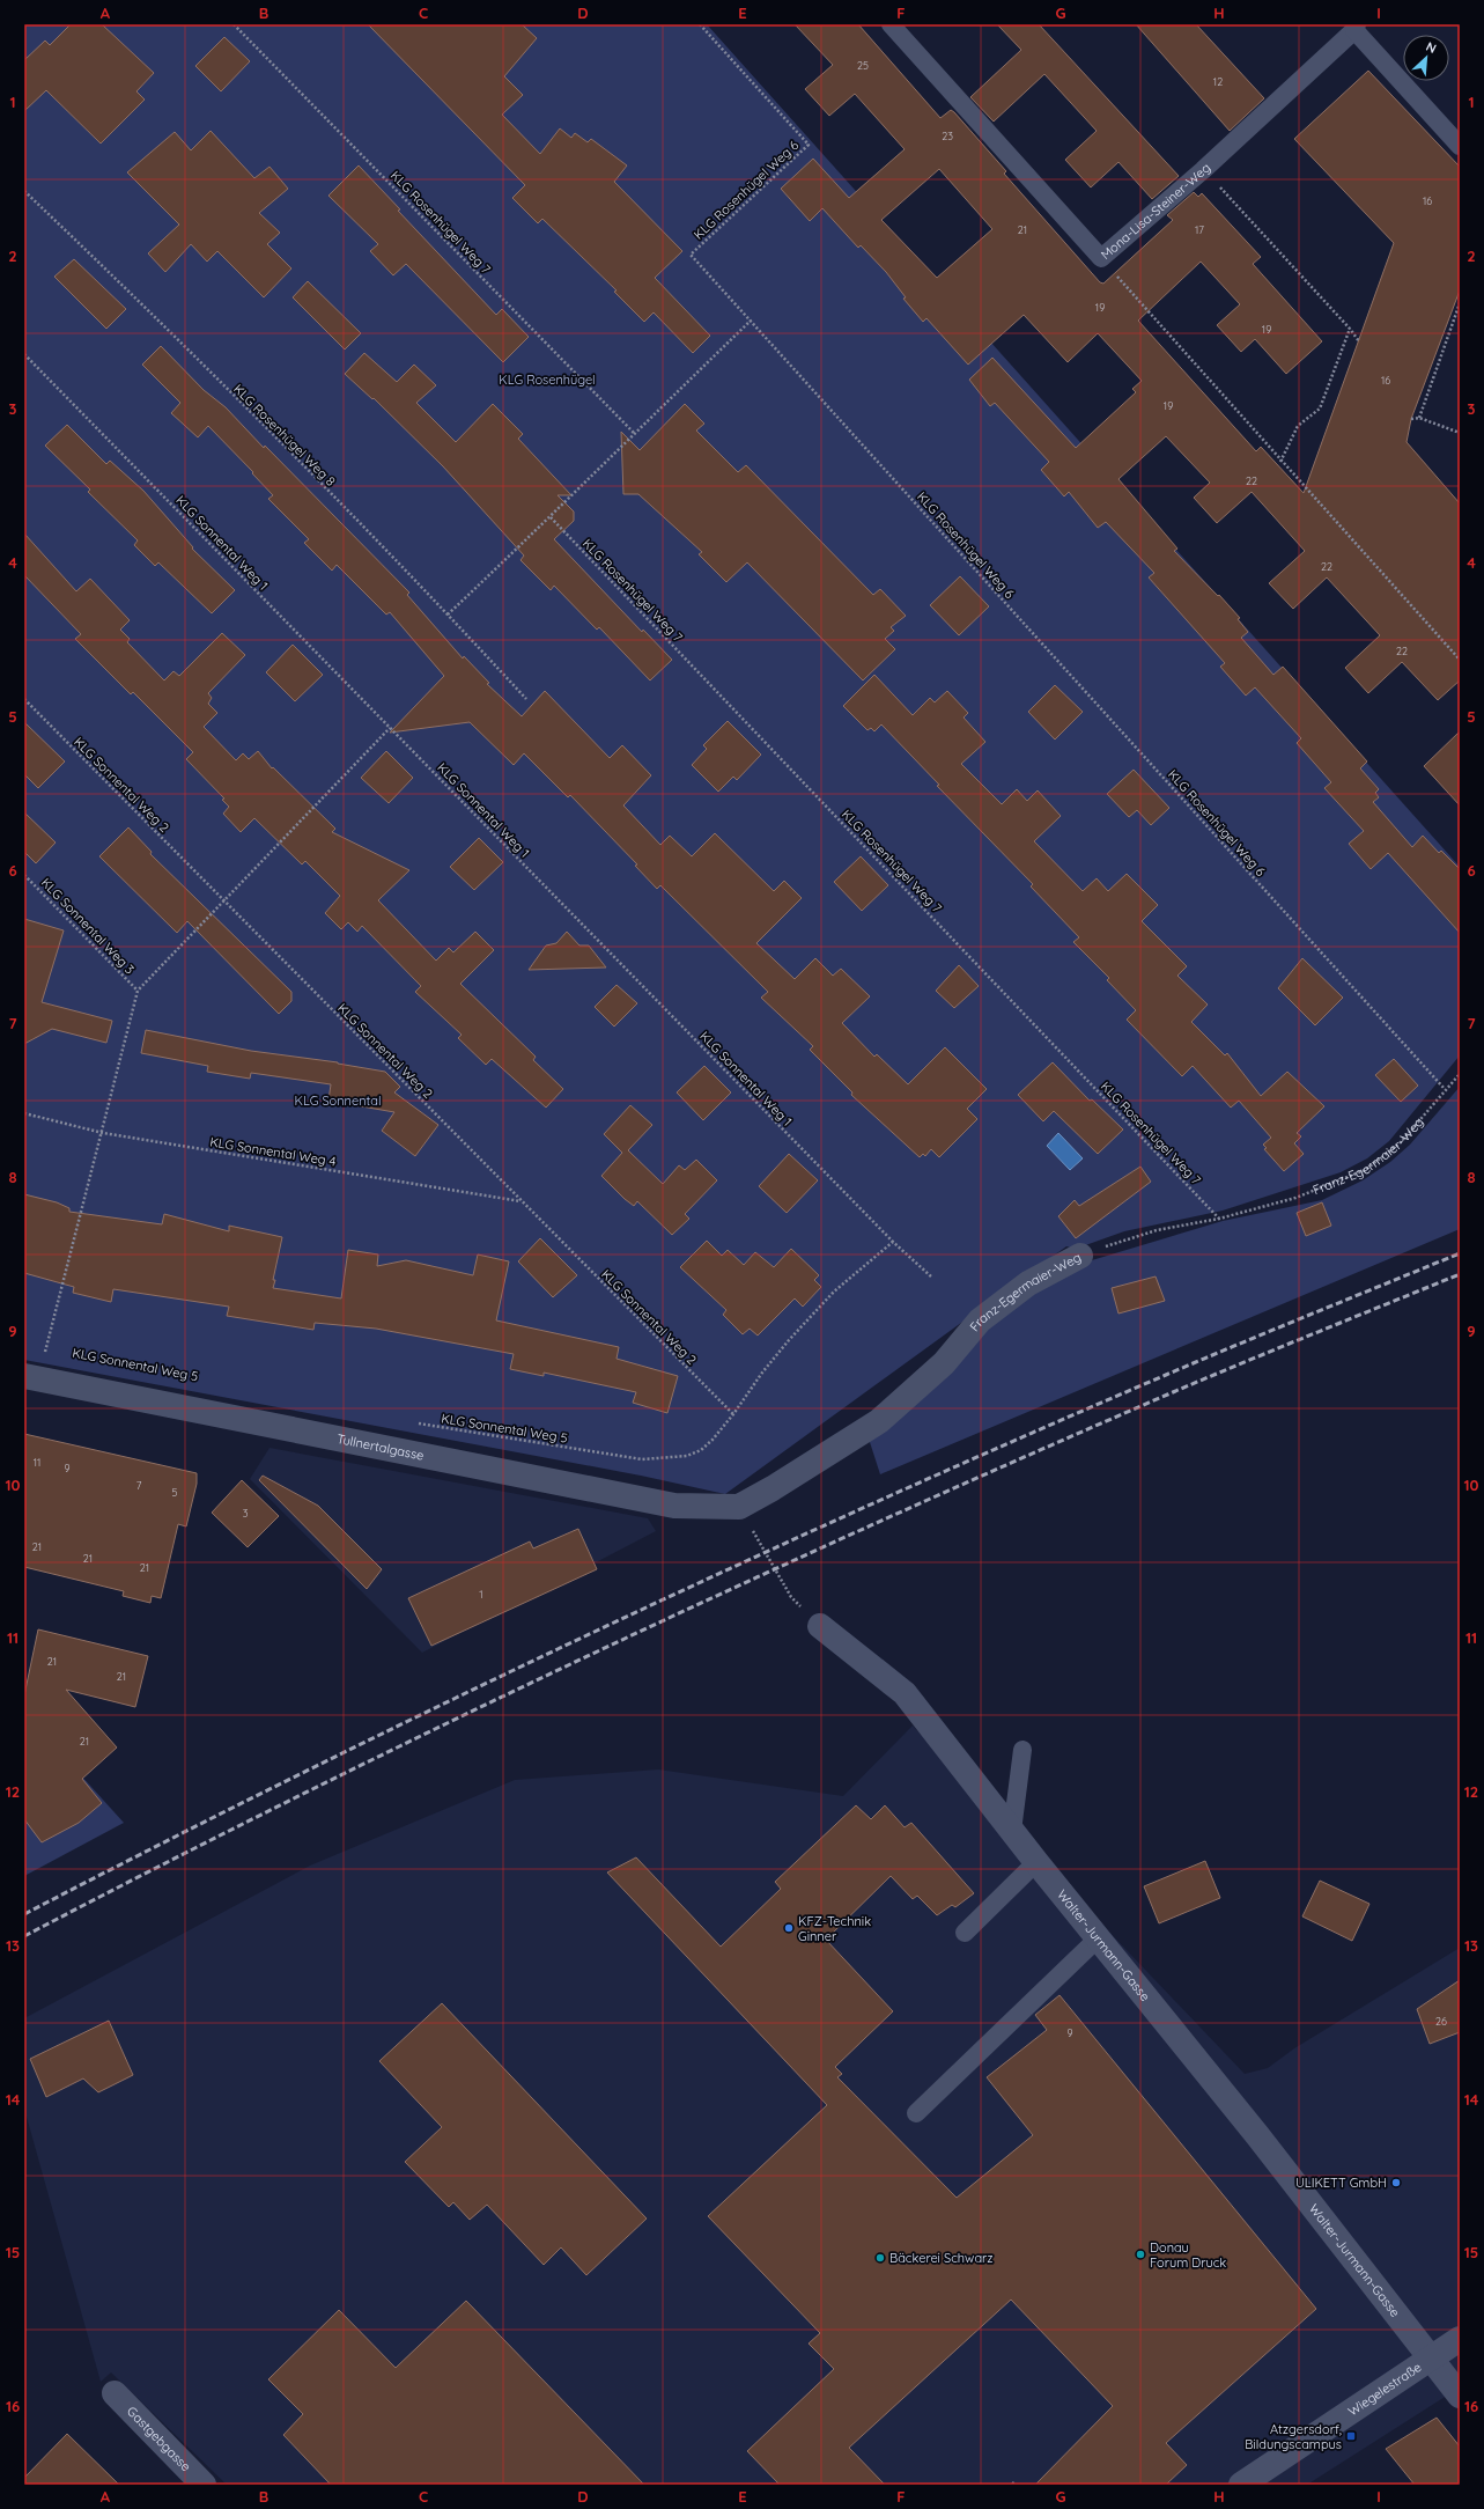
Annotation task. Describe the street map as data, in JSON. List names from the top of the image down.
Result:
{
  "streets": {
    "street": [
      "Franz-Egermaier-Weg",
      "Tullnertalgasse",
      "Walter-Jurmann-Gasse",
      "Wiegelestraße",
      "Gastgebgasse"
    ],
    "lane": ["Mona-Lisa-Steiner-Weg"],
    "path": [
      "KLG Rosenhügel Weg 6",
      "KLG Rosenhügel Weg 7",
      "KLG Rosenhügel Weg 8",
      "KLG Sonnental Weg 1",
      "KLG Sonnental Weg 2",
      "KLG Sonnental Weg 3",
      "KLG Sonnental Weg 4",
      "KLG Sonnental Weg 5"
    ]
  },
  "crossings": [
    ["KLG Rosenhügel Weg 6", "Franz-Egermaier-Weg"],
    ["KLG Rosenhügel Weg 7", "Franz-Egermaier-Weg"],
    ["KLG Sonnental Weg 1", "KLG Sonnental Weg 5"],
    ["KLG Sonnental Weg 2", "KLG Sonnental Weg 4"],
    ["KLG Sonnental Weg 2", "KLG Sonnental Weg 5"],
    ["Franz-Egermaier-Weg", "Tullnertalgasse"],
    ["Walter-Jurmann-Gasse", "Wiegelestraße"]
  ],
  "parks": ["KLG Rosenhügel", "KLG Sonnental"],
  "places": {
    "other": [
      "KFZ-Technik Ginner",
      "ULIKETT GmbH",
      "Donau Forum Druck",
      "Bäckerei Schwarz"
    ],
    "transit": ["Atzgersdorf, Bildungscampus"]
  },
  "house_numbers": [
    "25",
    "12",
    "23",
    "16",
    "21",
    "17",
    "19",
    "19",
    "16",
    "19",
    "22",
    "22",
    "22",
    "11",
    "9",
    "7",
    "5",
    "3",
    "21",
    "21",
    "21",
    "1",
    "21",
    "21",
    "21",
    "26",
    "9"
  ],
  "north": "top right",
  "grid": {
    "columns": [
      "A",
      "B",
      "C",
      "D",
      "E",
      "F",
      "G",
      "H",
      "I"
    ],
    "rows": [
      "1",
      "2",
      "3",
      "4",
      "5",
      "6",
      "7",
      "8",
      "9",
      "10",
      "11",
      "12",
      "13",
      "14",
      "15",
      "16"
    ]
  }
}
